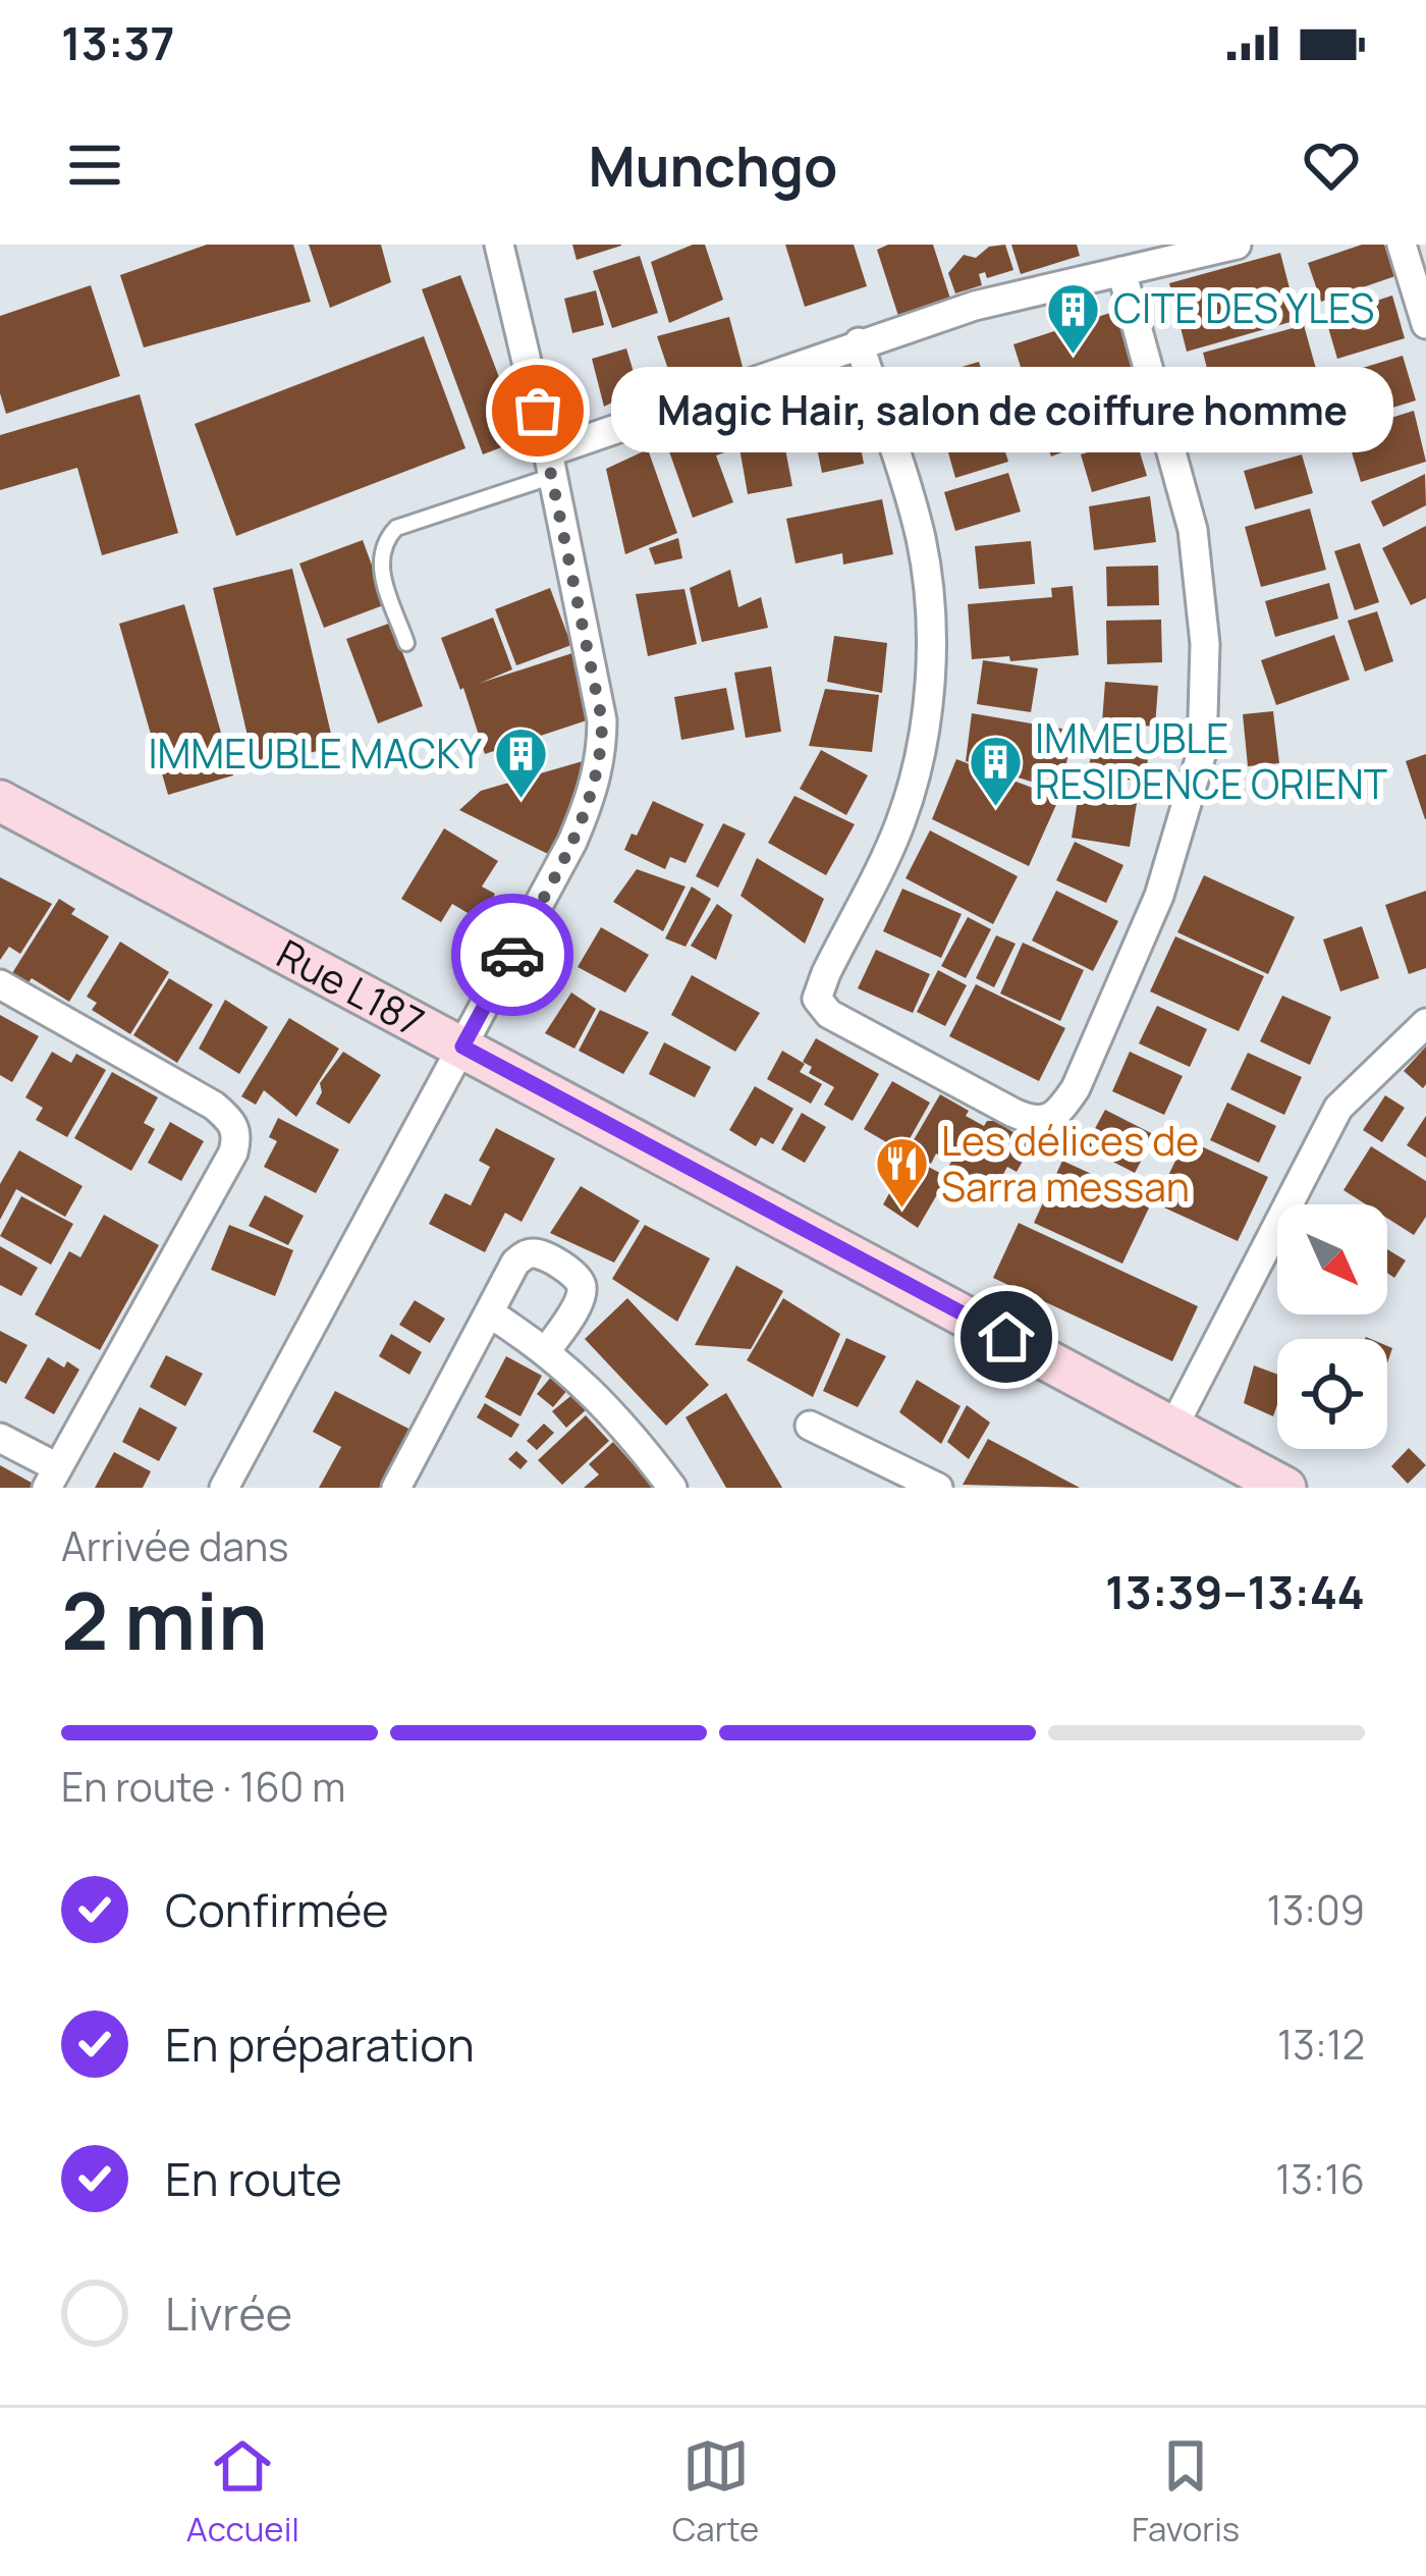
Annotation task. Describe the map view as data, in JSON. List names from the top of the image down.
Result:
{
  "streets": {
    "street": ["Rue L187"]
  },
  "places": {
    "building": ["CITE DES YLES", "IMMEUBLE MACKY", "IMMEUBLE RESIDENCE ORIENT"],
    "other": ["Magic Hair, salon de coiffure homme"],
    "restaurant": ["Les délices de Sarra messan"]
  },
  "north": "bottom right",
  "page": {
    "status": "13:37",
    "header": "Munchgo",
    "bubble": "Magic Hair, salon de coiffure homme",
    "heading": ["2 min", "Arrivée dans", "13:39–13:44"],
    "bar": "En route · 160 m",
    "list": [
      ["Confirmée", "13:09"],
      ["En préparation", "13:12"],
      ["En route", "13:16"],
      "Livrée"
    ],
    "tabs": ["Accueil", "Carte", "Favoris"]
  }
}
